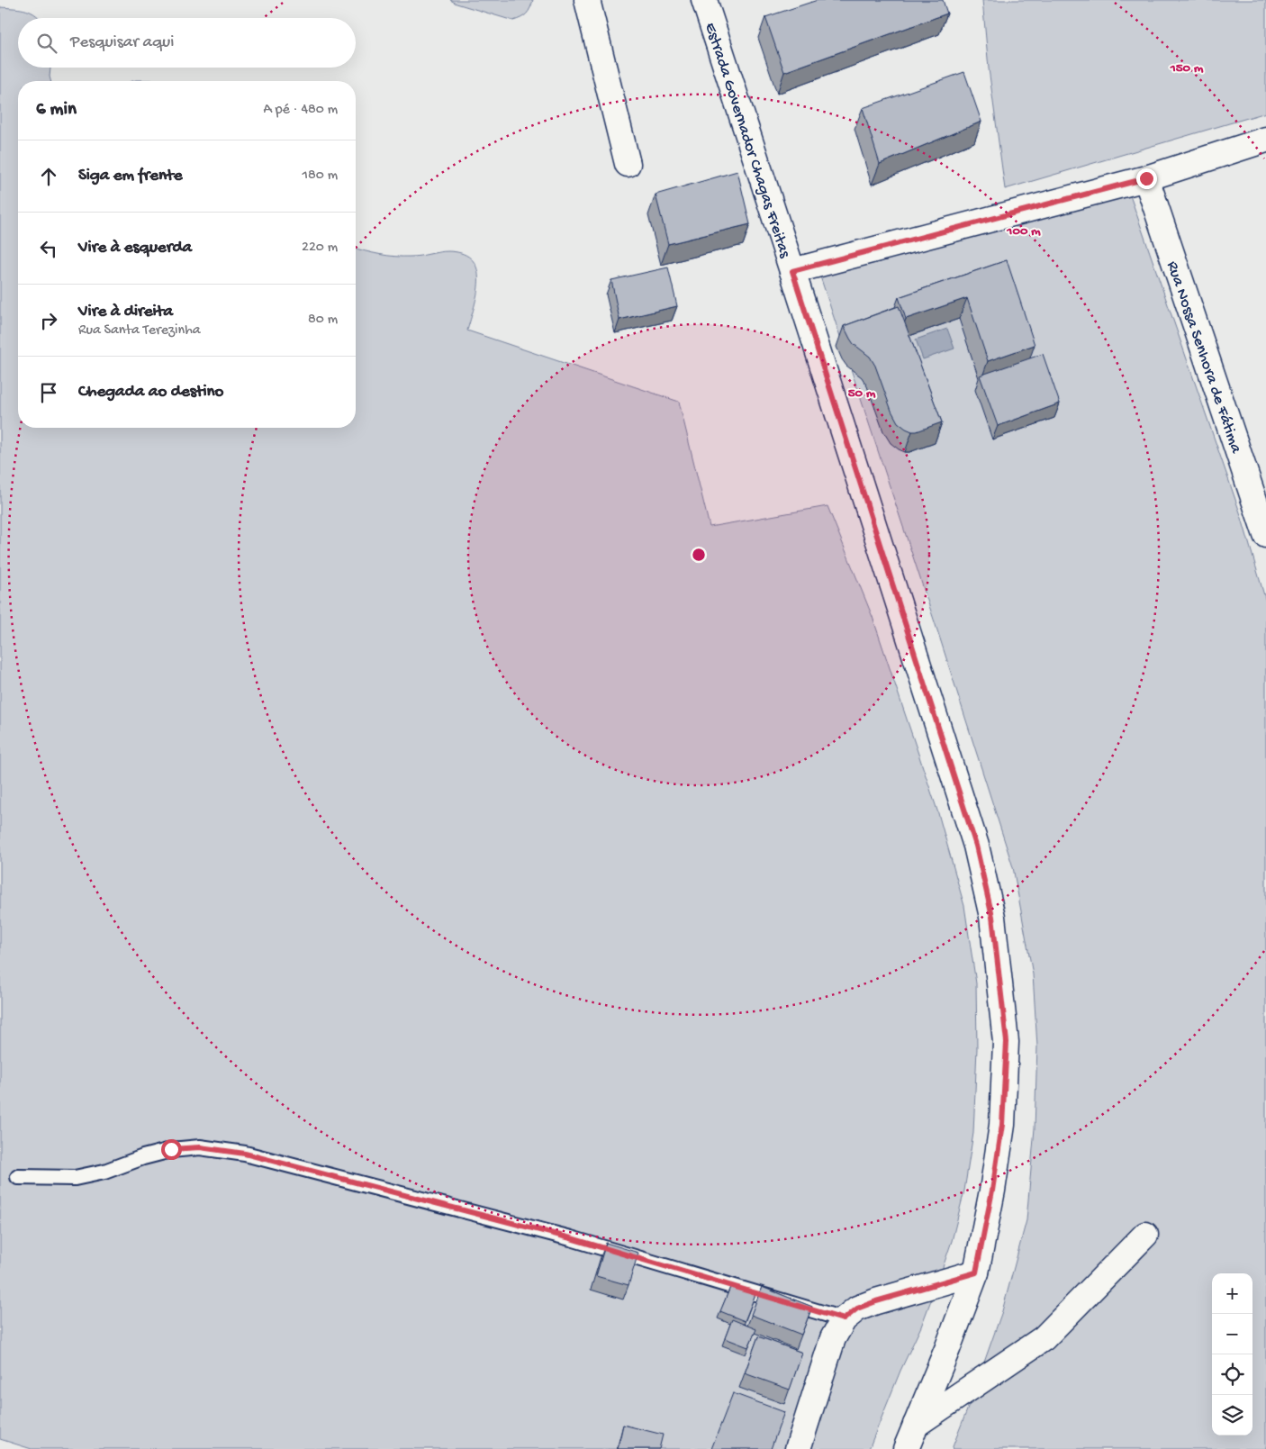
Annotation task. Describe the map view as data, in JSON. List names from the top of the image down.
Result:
{
  "streets": {
    "street": ["Estrada Governador Chagas Freitas", "Rua Nossa Senhora de Fátima"]
  },
  "page": {
    "search": "Pesquisar aqui",
    "heading": ["6 min", "A pé · 480 m"],
    "list": [
      ["Siga em frente", "180 m"],
      ["Vire à esquerda", "220 m"],
      ["Vire à direita", "Rua Santa Terezinha", "80 m"],
      "Chegada ao destino"
    ],
    "map_buttons": ["+", "−"]
  },
  "rings": ["150 m", "100 m", "50 m"]
}
